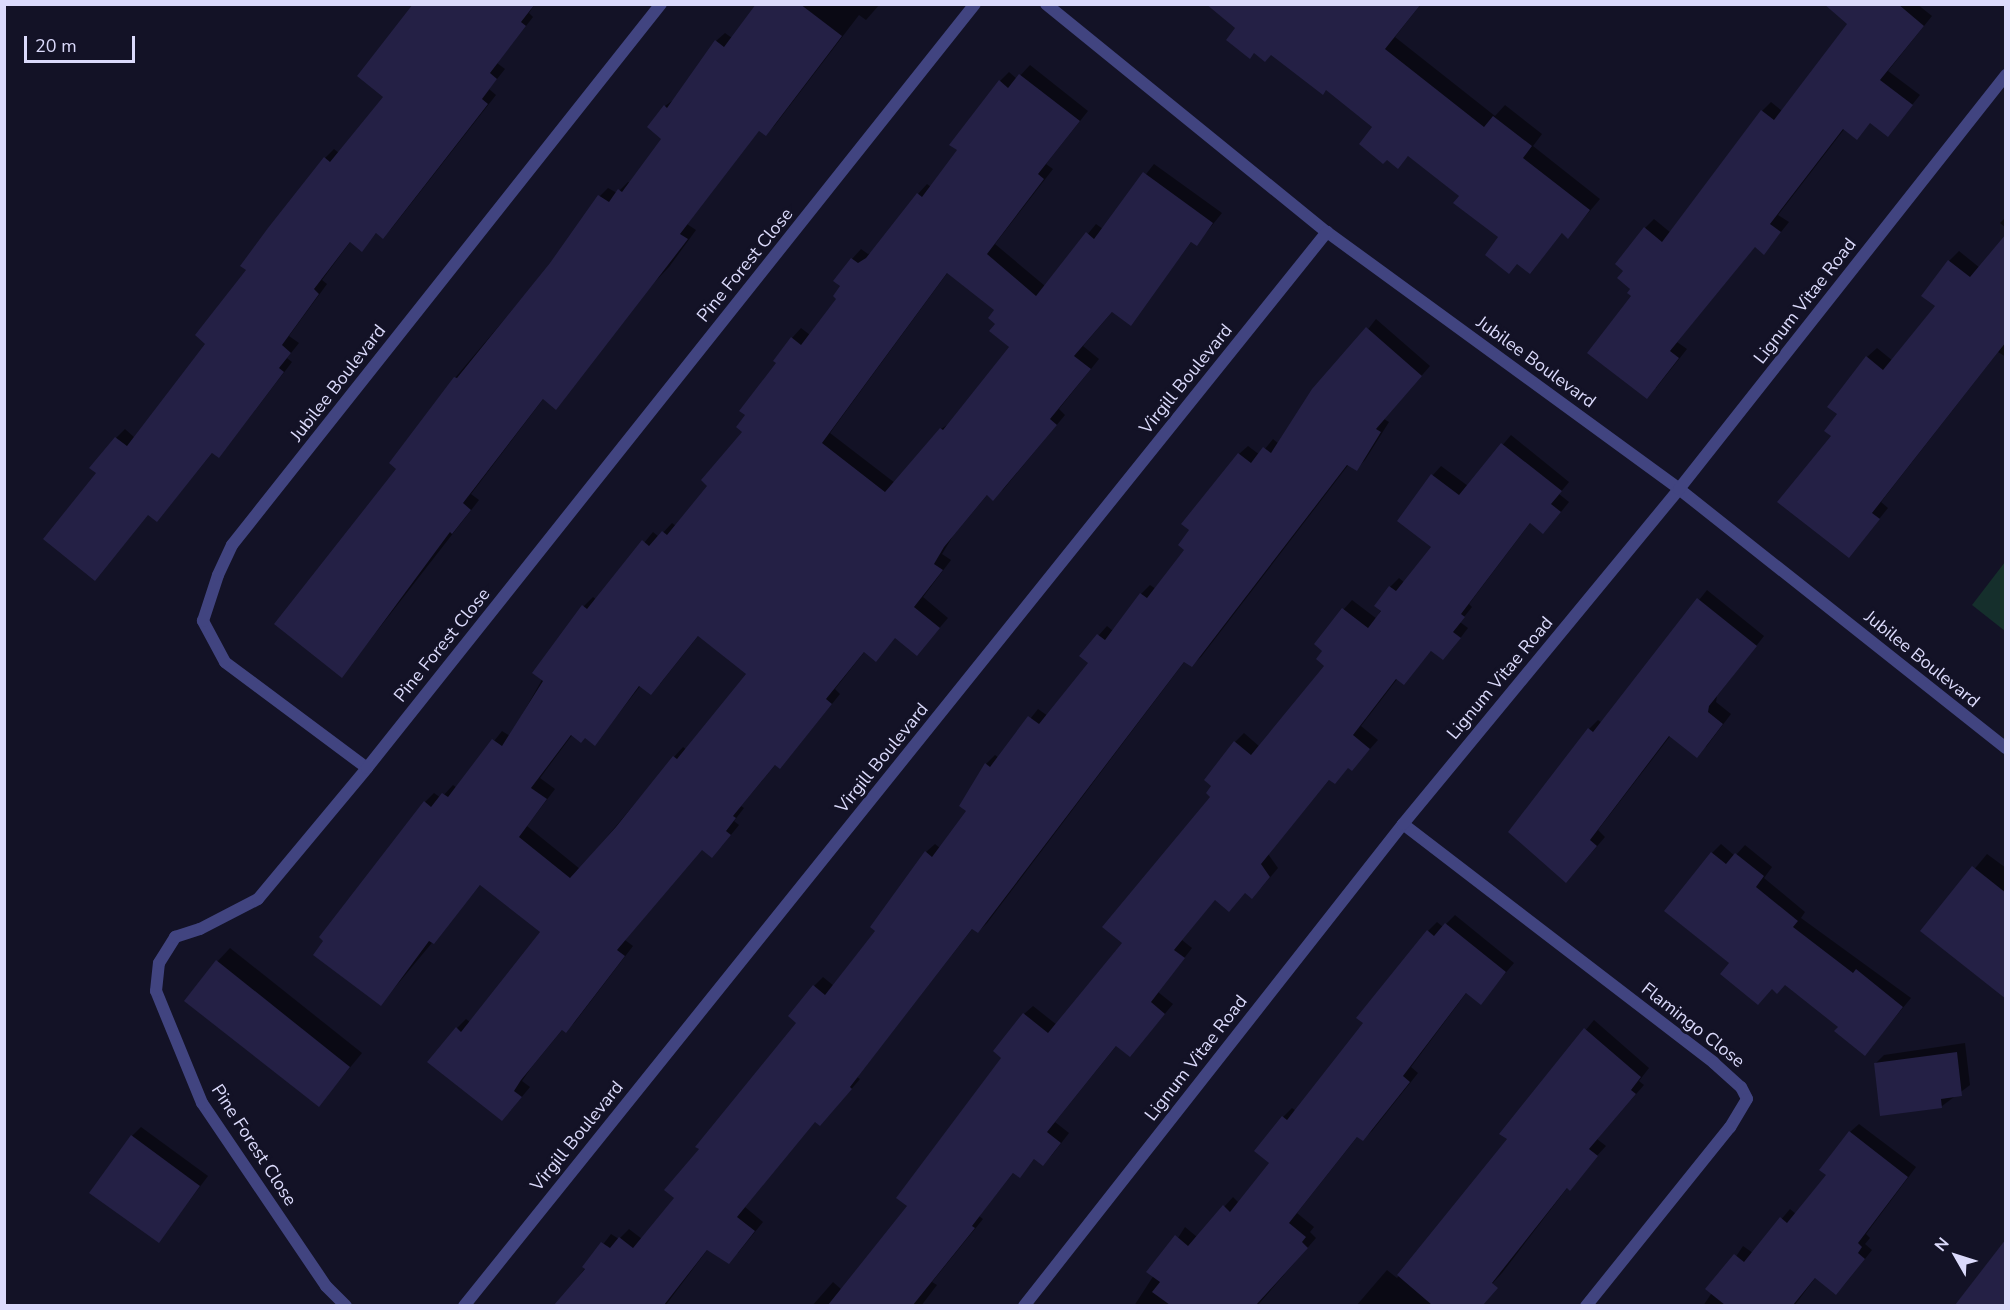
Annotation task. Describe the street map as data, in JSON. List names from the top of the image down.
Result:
{
  "streets": {
    "street": [
      "Pine Forest Close",
      "Lignum Vitae Road",
      "Jubilee Boulevard",
      "Virgill Boulevard",
      "Flamingo Close"
    ]
  },
  "crossings": [
    ["Pine Forest Close", "Jubilee Boulevard"],
    ["Lignum Vitae Road", "Jubilee Boulevard"],
    ["Lignum Vitae Road", "Flamingo Close"],
    ["Jubilee Boulevard", "Virgill Boulevard"]
  ],
  "scale_bar": "20 m",
  "north": "top left"
}
